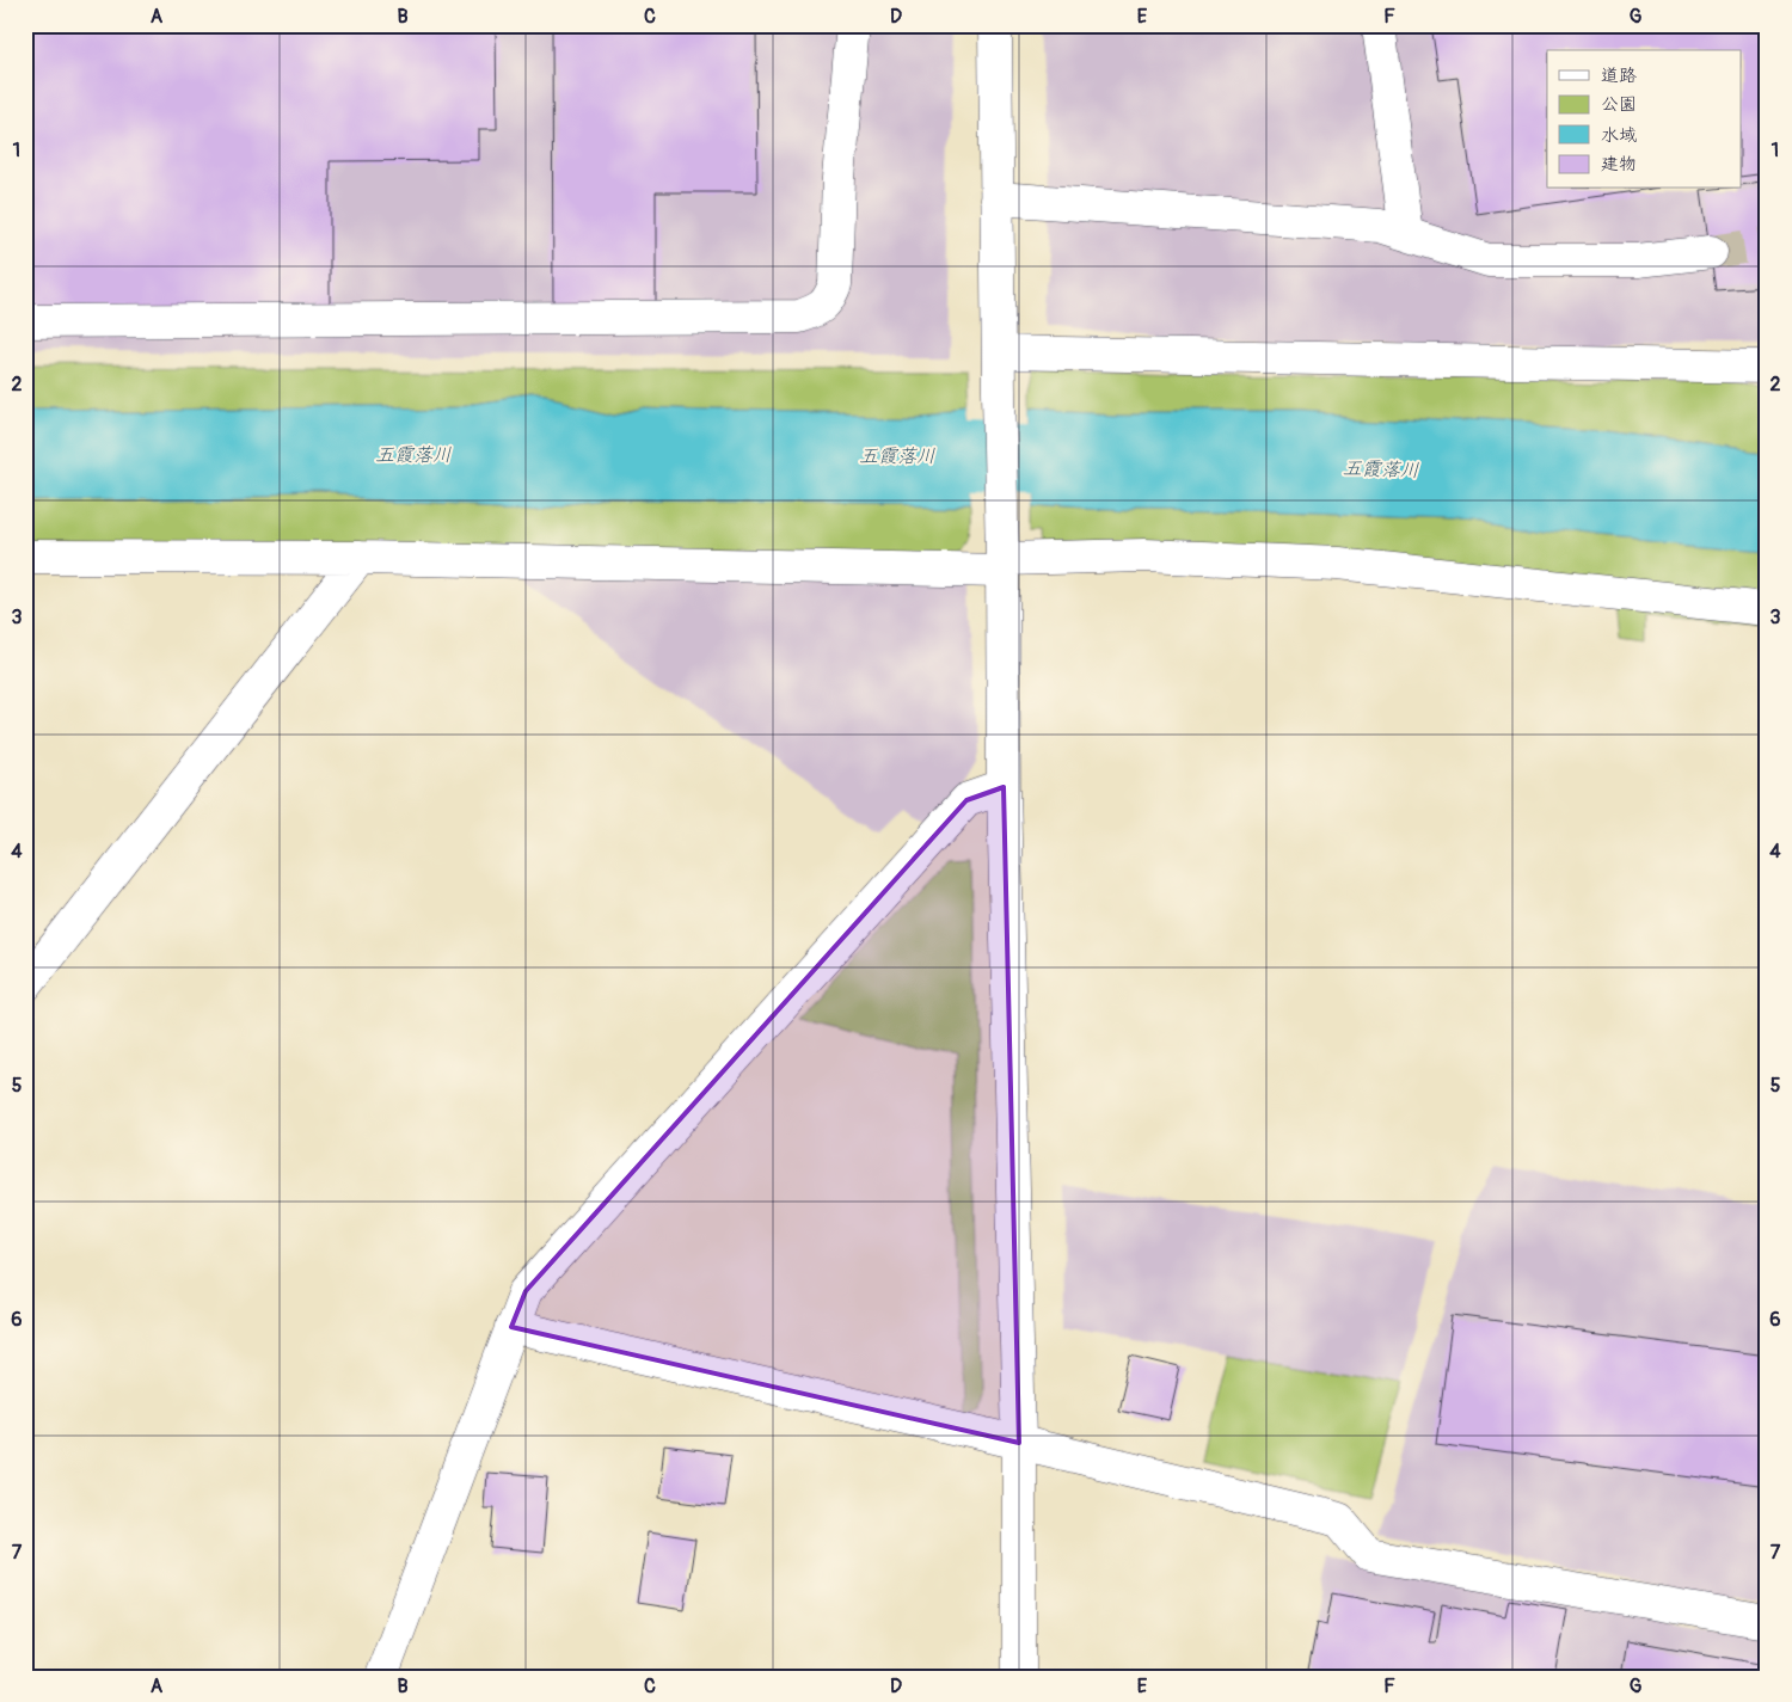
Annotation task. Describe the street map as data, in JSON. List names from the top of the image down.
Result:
{
  "water": ["五霞落川"],
  "legend": [
    "道路",
    "公園",
    "水域",
    "建物"
  ],
  "grid": {
    "columns": [
      "A",
      "B",
      "C",
      "D",
      "E",
      "F",
      "G"
    ],
    "rows": [
      "1",
      "2",
      "3",
      "4",
      "5",
      "6",
      "7"
    ]
  }
}
